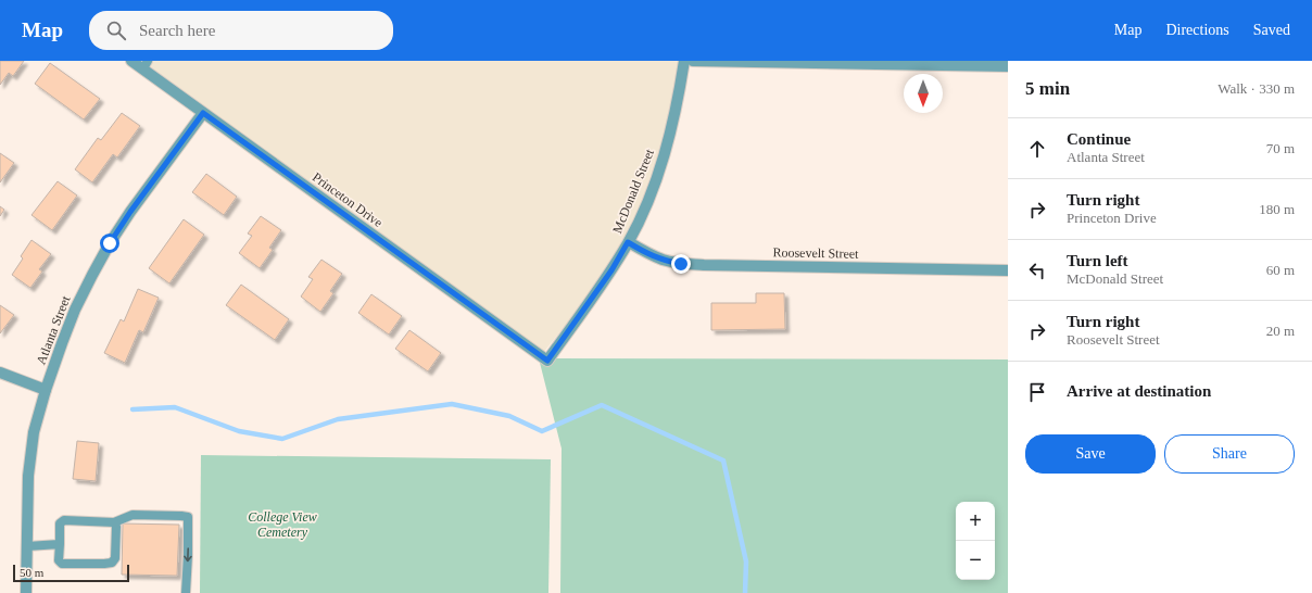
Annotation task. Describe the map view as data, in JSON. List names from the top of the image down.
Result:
{
  "streets": {
    "street": [
      "McDonald Street",
      "Princeton Drive",
      "Roosevelt Street",
      "Atlanta Street"
    ]
  },
  "crossings": [
    ["McDonald Street", "Princeton Drive"],
    ["McDonald Street", "Roosevelt Street"],
    ["Princeton Drive", "Atlanta Street"]
  ],
  "parks": ["College View Cemetery"],
  "scale_bar": "50 m",
  "north": "bottom",
  "page": {
    "header": "Map",
    "search": "Search here",
    "nav": ["Map", "Directions", "Saved"],
    "heading": ["5 min", "Walk · 330 m"],
    "list": [
      ["Continue", "Atlanta Street", "70 m"],
      ["Turn right", "Princeton Drive", "180 m"],
      ["Turn left", "McDonald Street", "60 m"],
      ["Turn right", "Roosevelt Street", "20 m"],
      "Arrive at destination"
    ],
    "buttons": ["Save", "Share"],
    "map_buttons": ["+", "−"],
    "scale": "50 m"
  }
}
